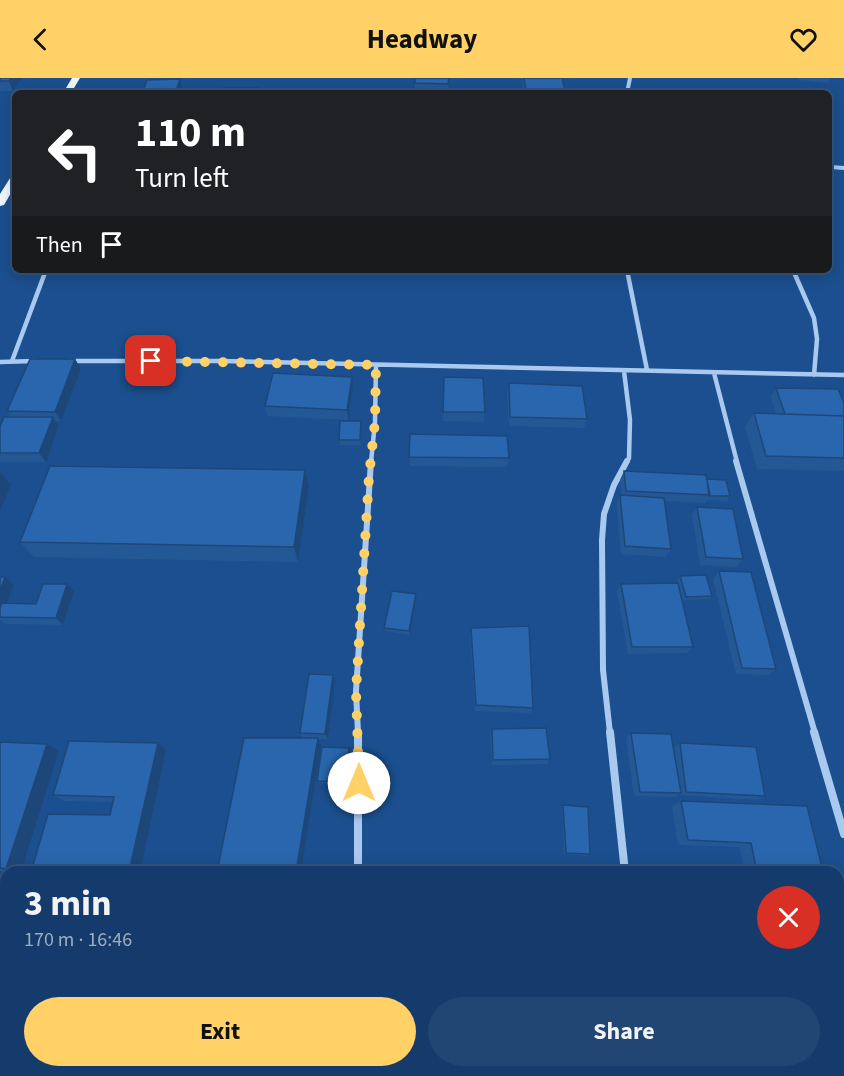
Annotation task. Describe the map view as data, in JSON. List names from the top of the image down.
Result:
{
  "page": {
    "header": "Headway",
    "turn": ["110 m", "Turn left"],
    "then": "Then",
    "heading": ["3 min", "170 m · 16:46"],
    "buttons": ["Exit", "Share"]
  }
}
